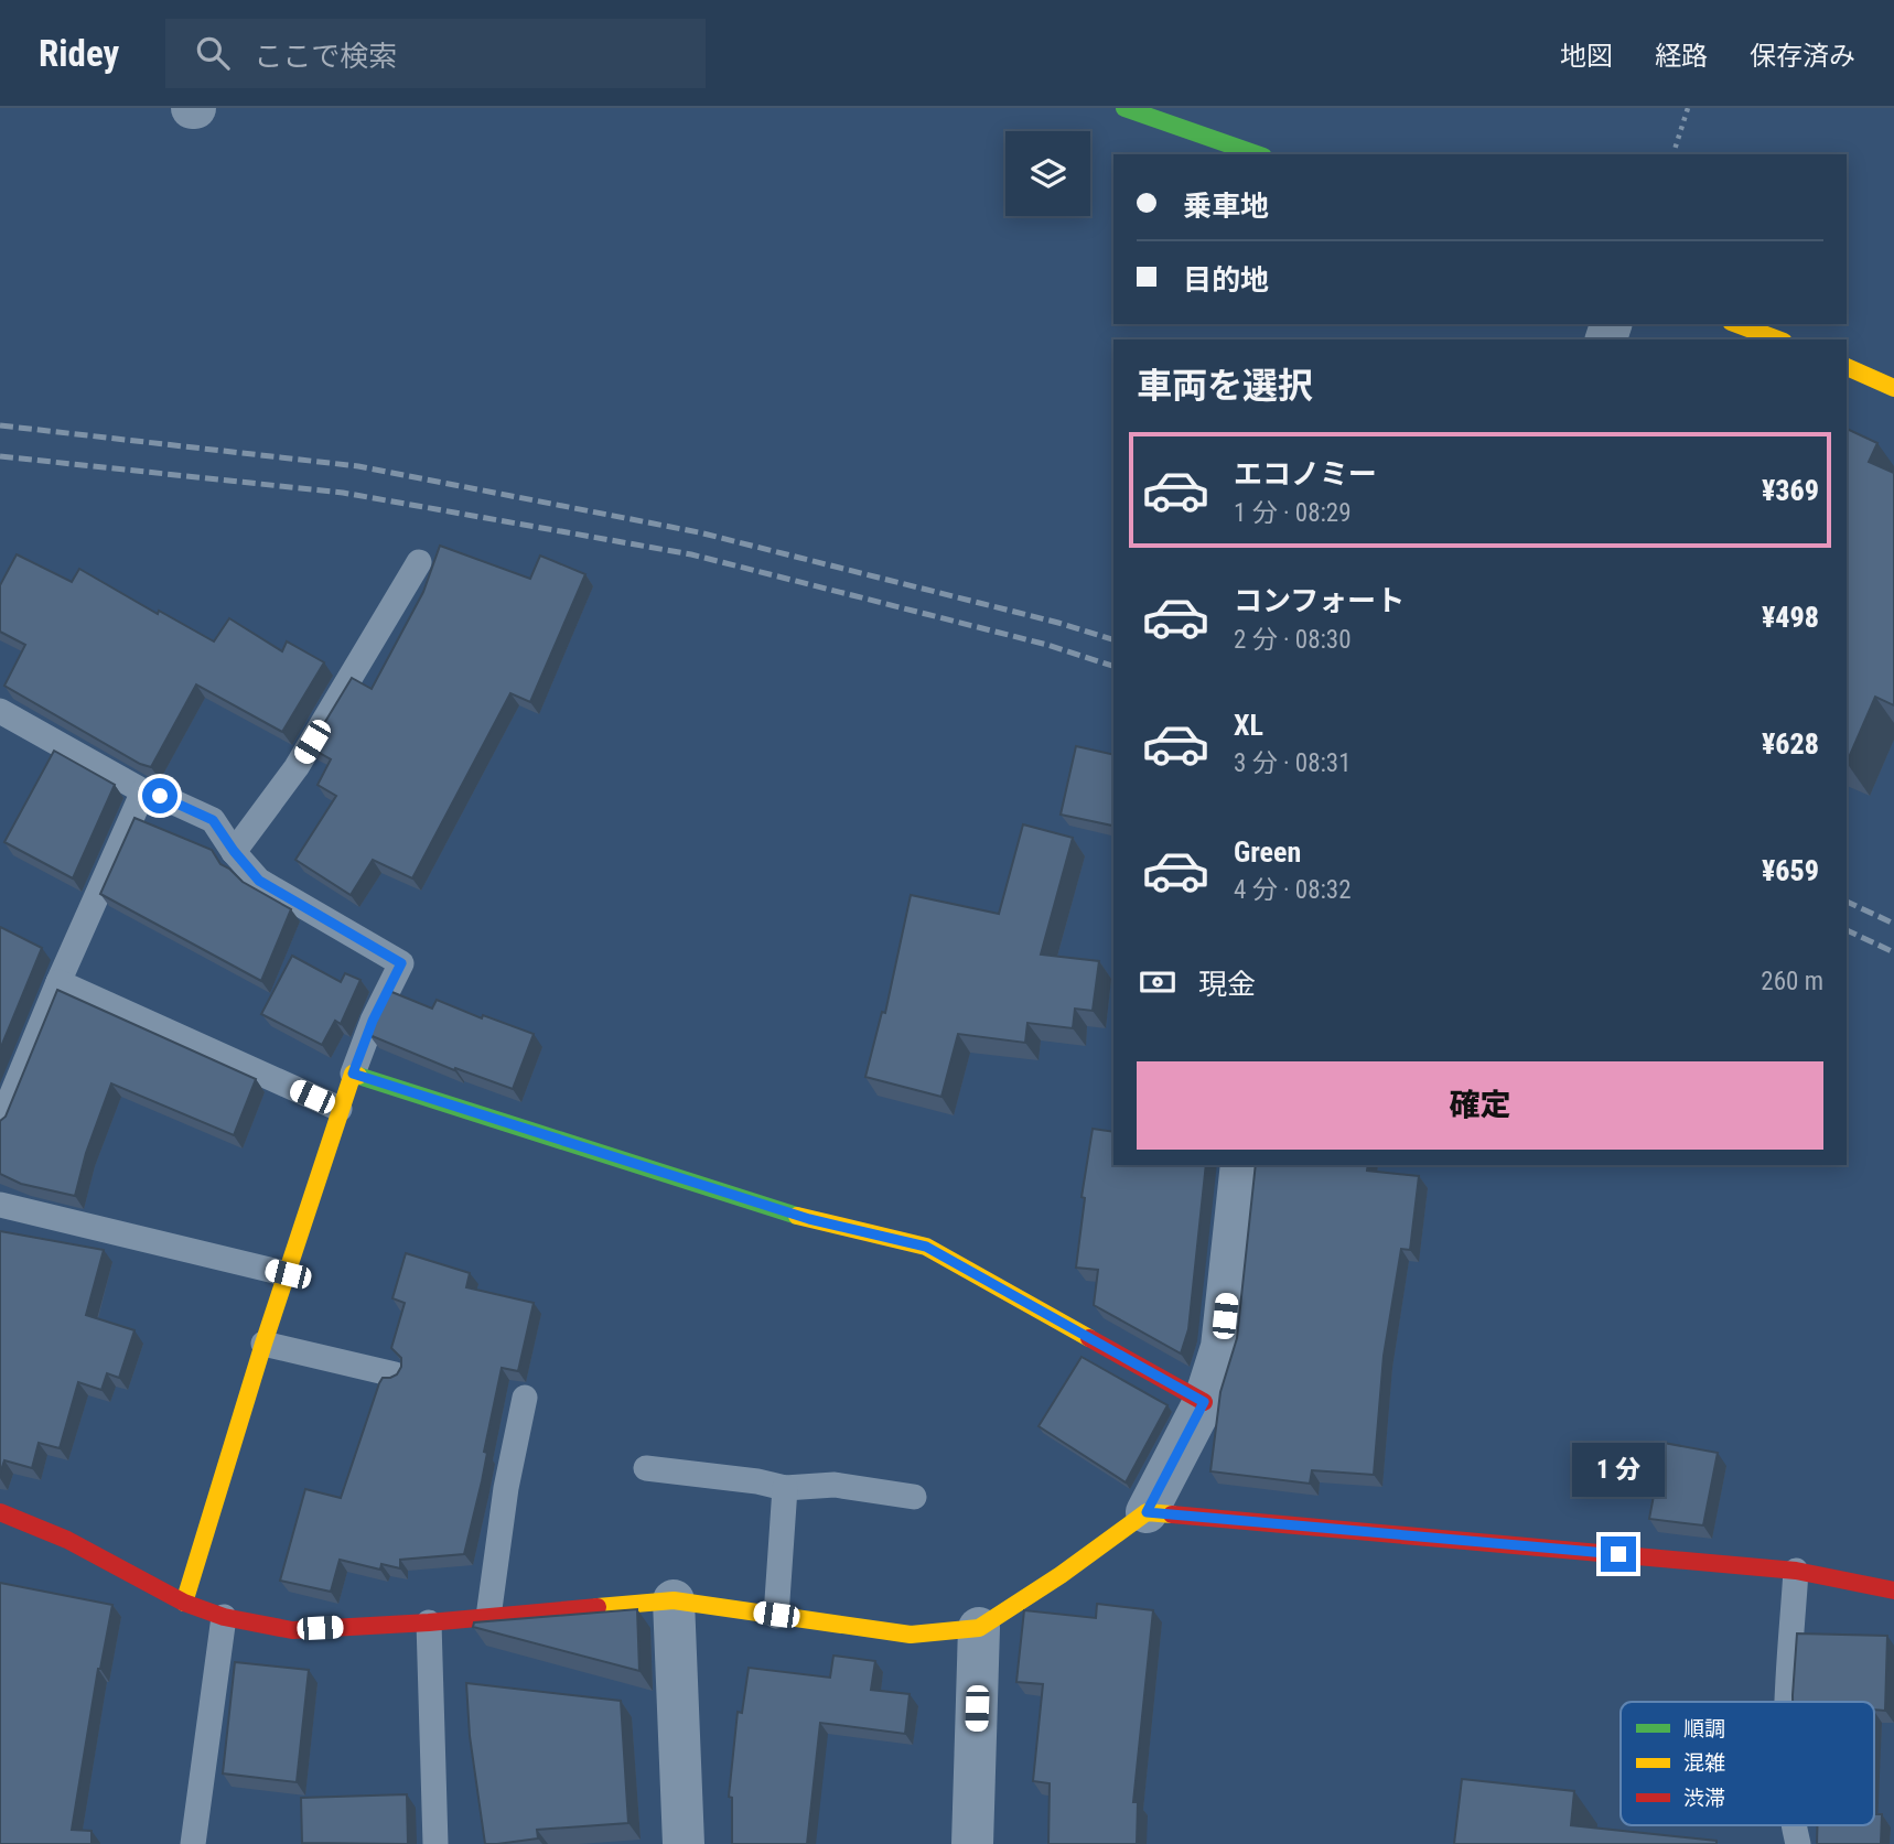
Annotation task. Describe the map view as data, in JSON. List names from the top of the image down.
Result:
{
  "legend": ["順調", "混雑", "渋滞"],
  "page": {
    "header": "Ridey",
    "search": "ここで検索",
    "nav": ["地図", "経路", "保存済み"],
    "banner": ["乗車地", "目的地"],
    "heading": "車両を選択",
    "list": [
      {
        "name": "エコノミー",
        "note": "1 分 · 08:29",
        "value": "¥369"
      },
      {
        "name": "コンフォート",
        "note": "2 分 · 08:30",
        "value": "¥498"
      },
      {
        "name": "XL",
        "note": "3 分 · 08:31",
        "value": "¥628"
      },
      {
        "name": "Green",
        "note": "4 分 · 08:32",
        "value": "¥659"
      }
    ],
    "pay": ["現金", "260 m"],
    "buttons": "確定",
    "bubble": "1 分"
  }
}
